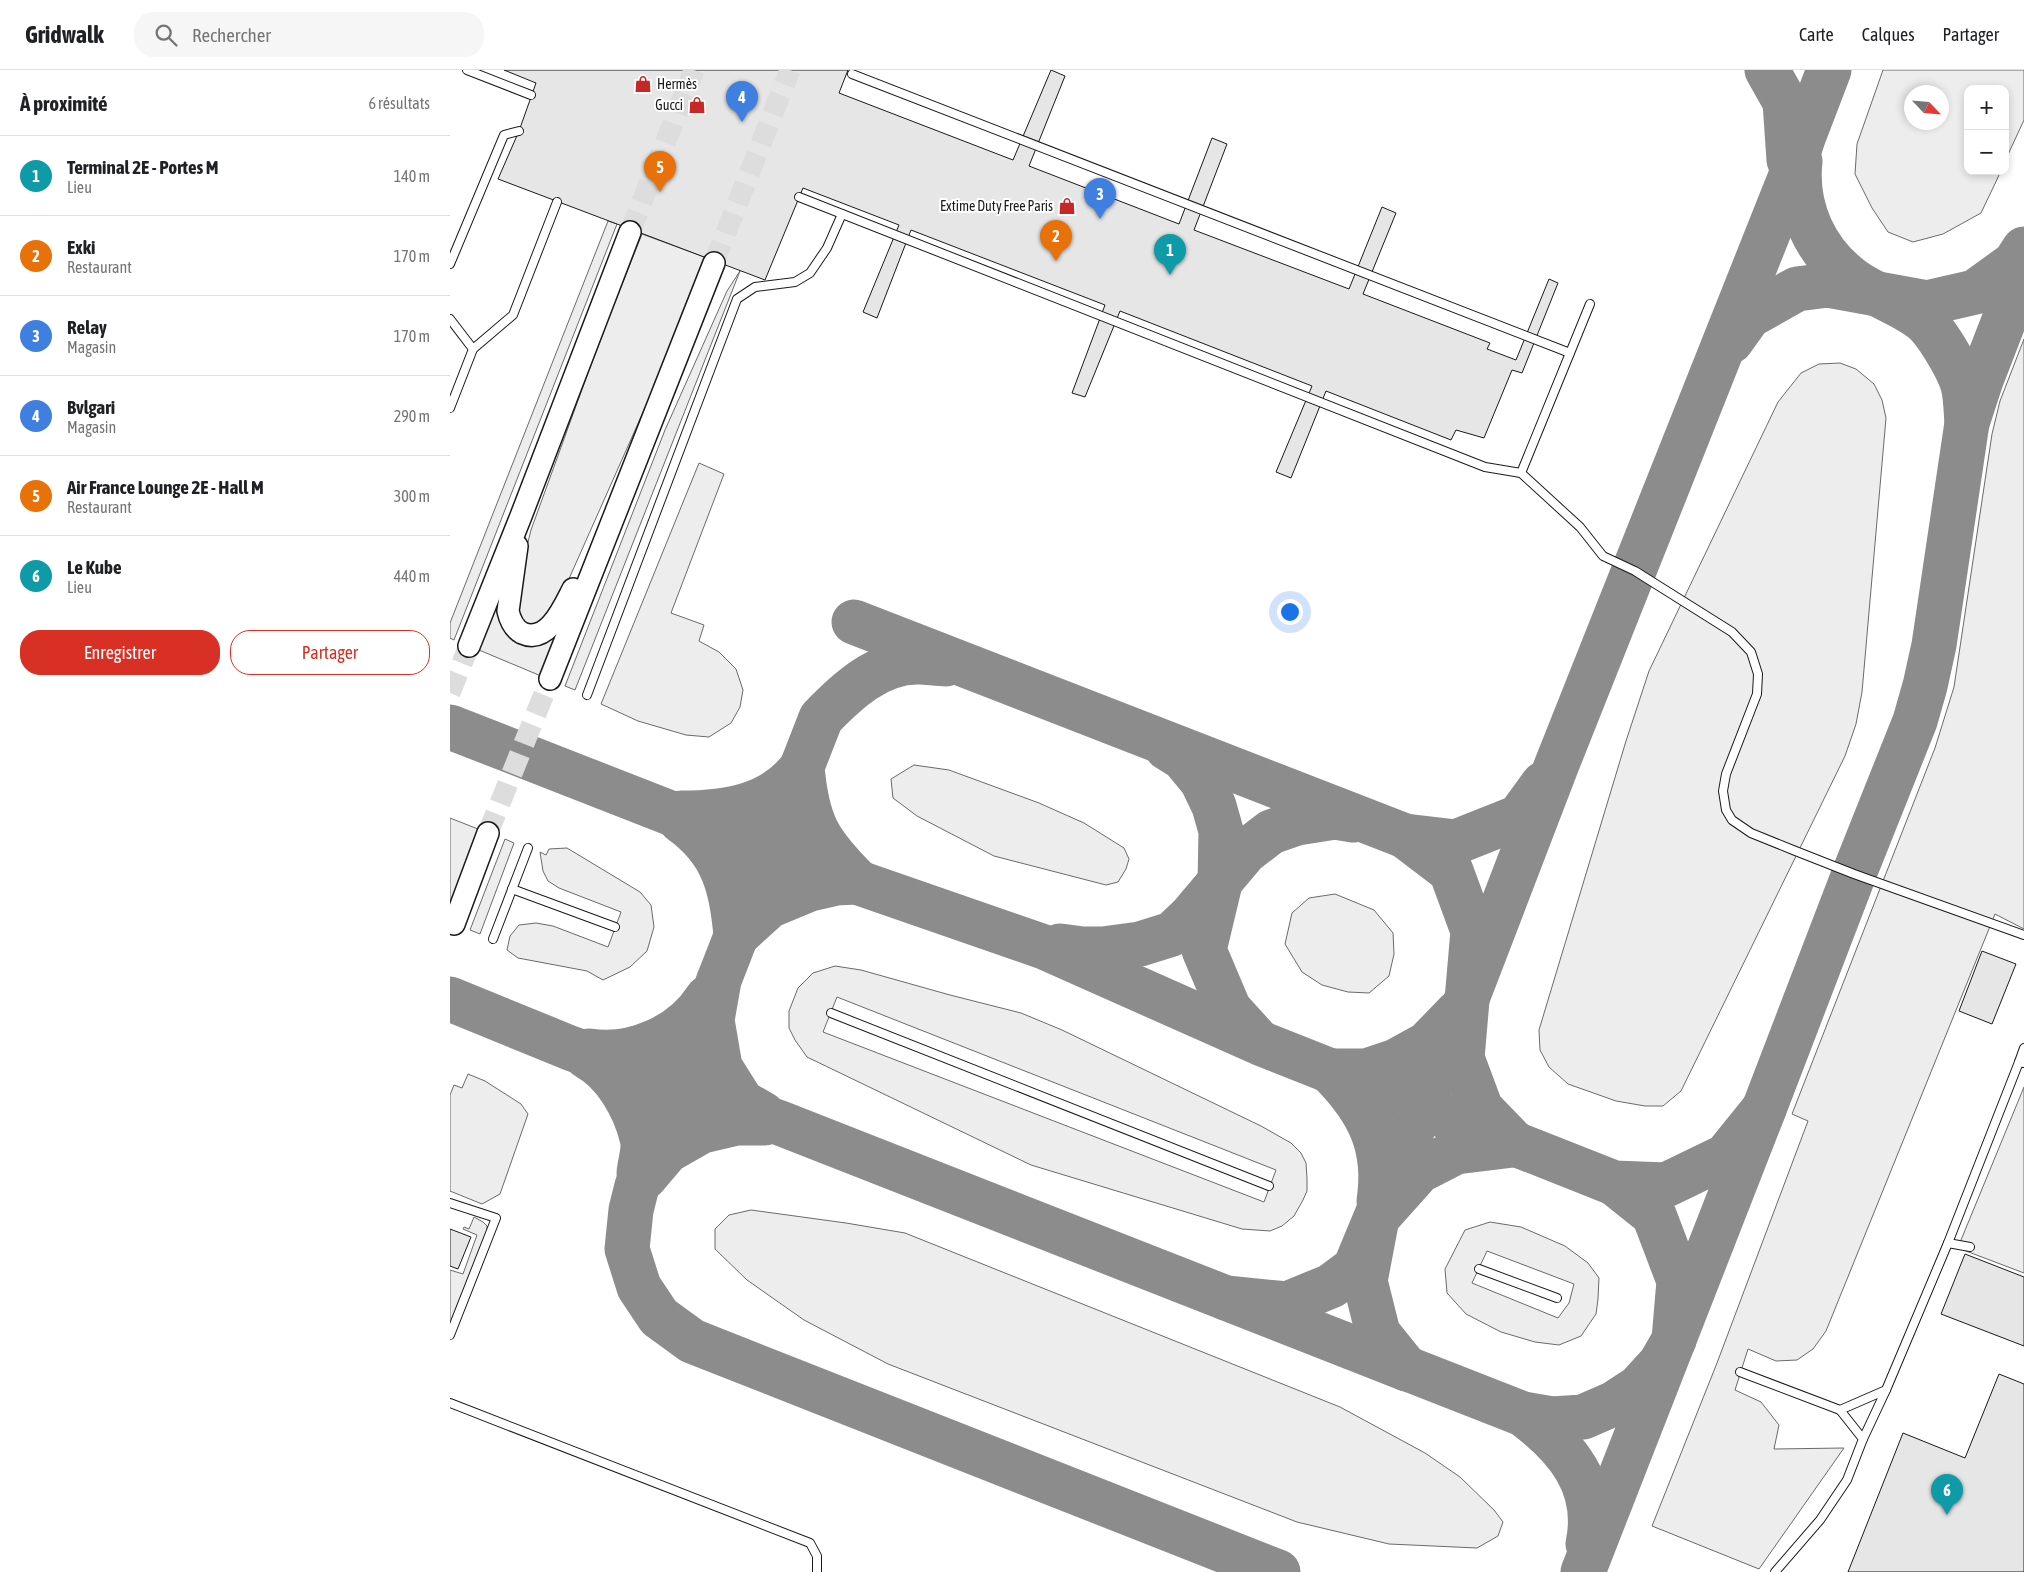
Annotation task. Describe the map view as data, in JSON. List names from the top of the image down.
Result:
{
  "places": {
    "shop": ["Hermès", "Gucci", "Extime Duty Free Paris"]
  },
  "north": "bottom right",
  "page": {
    "header": "Gridwalk",
    "search": "Rechercher",
    "nav": ["Carte", "Calques", "Partager"],
    "heading": ["À proximité", "6 résultats"],
    "pins": [
      "4",
      "5",
      "3",
      "2",
      "1",
      "6"
    ],
    "map_buttons": ["+", "−"],
    "list": [
      {
        "mark": "1",
        "name": "Terminal 2E - Portes M",
        "note": "Lieu",
        "value": "140 m"
      },
      {
        "mark": "2",
        "name": "Exki",
        "note": "Restaurant",
        "value": "170 m"
      },
      {
        "mark": "3",
        "name": "Relay",
        "note": "Magasin",
        "value": "170 m"
      },
      {
        "mark": "4",
        "name": "Bvlgari",
        "note": "Magasin",
        "value": "290 m"
      },
      {
        "mark": "5",
        "name": "Air France Lounge 2E - Hall M",
        "note": "Restaurant",
        "value": "300 m"
      },
      {
        "mark": "6",
        "name": "Le Kube",
        "note": "Lieu",
        "value": "440 m"
      }
    ],
    "buttons": ["Enregistrer", "Partager"]
  }
}
